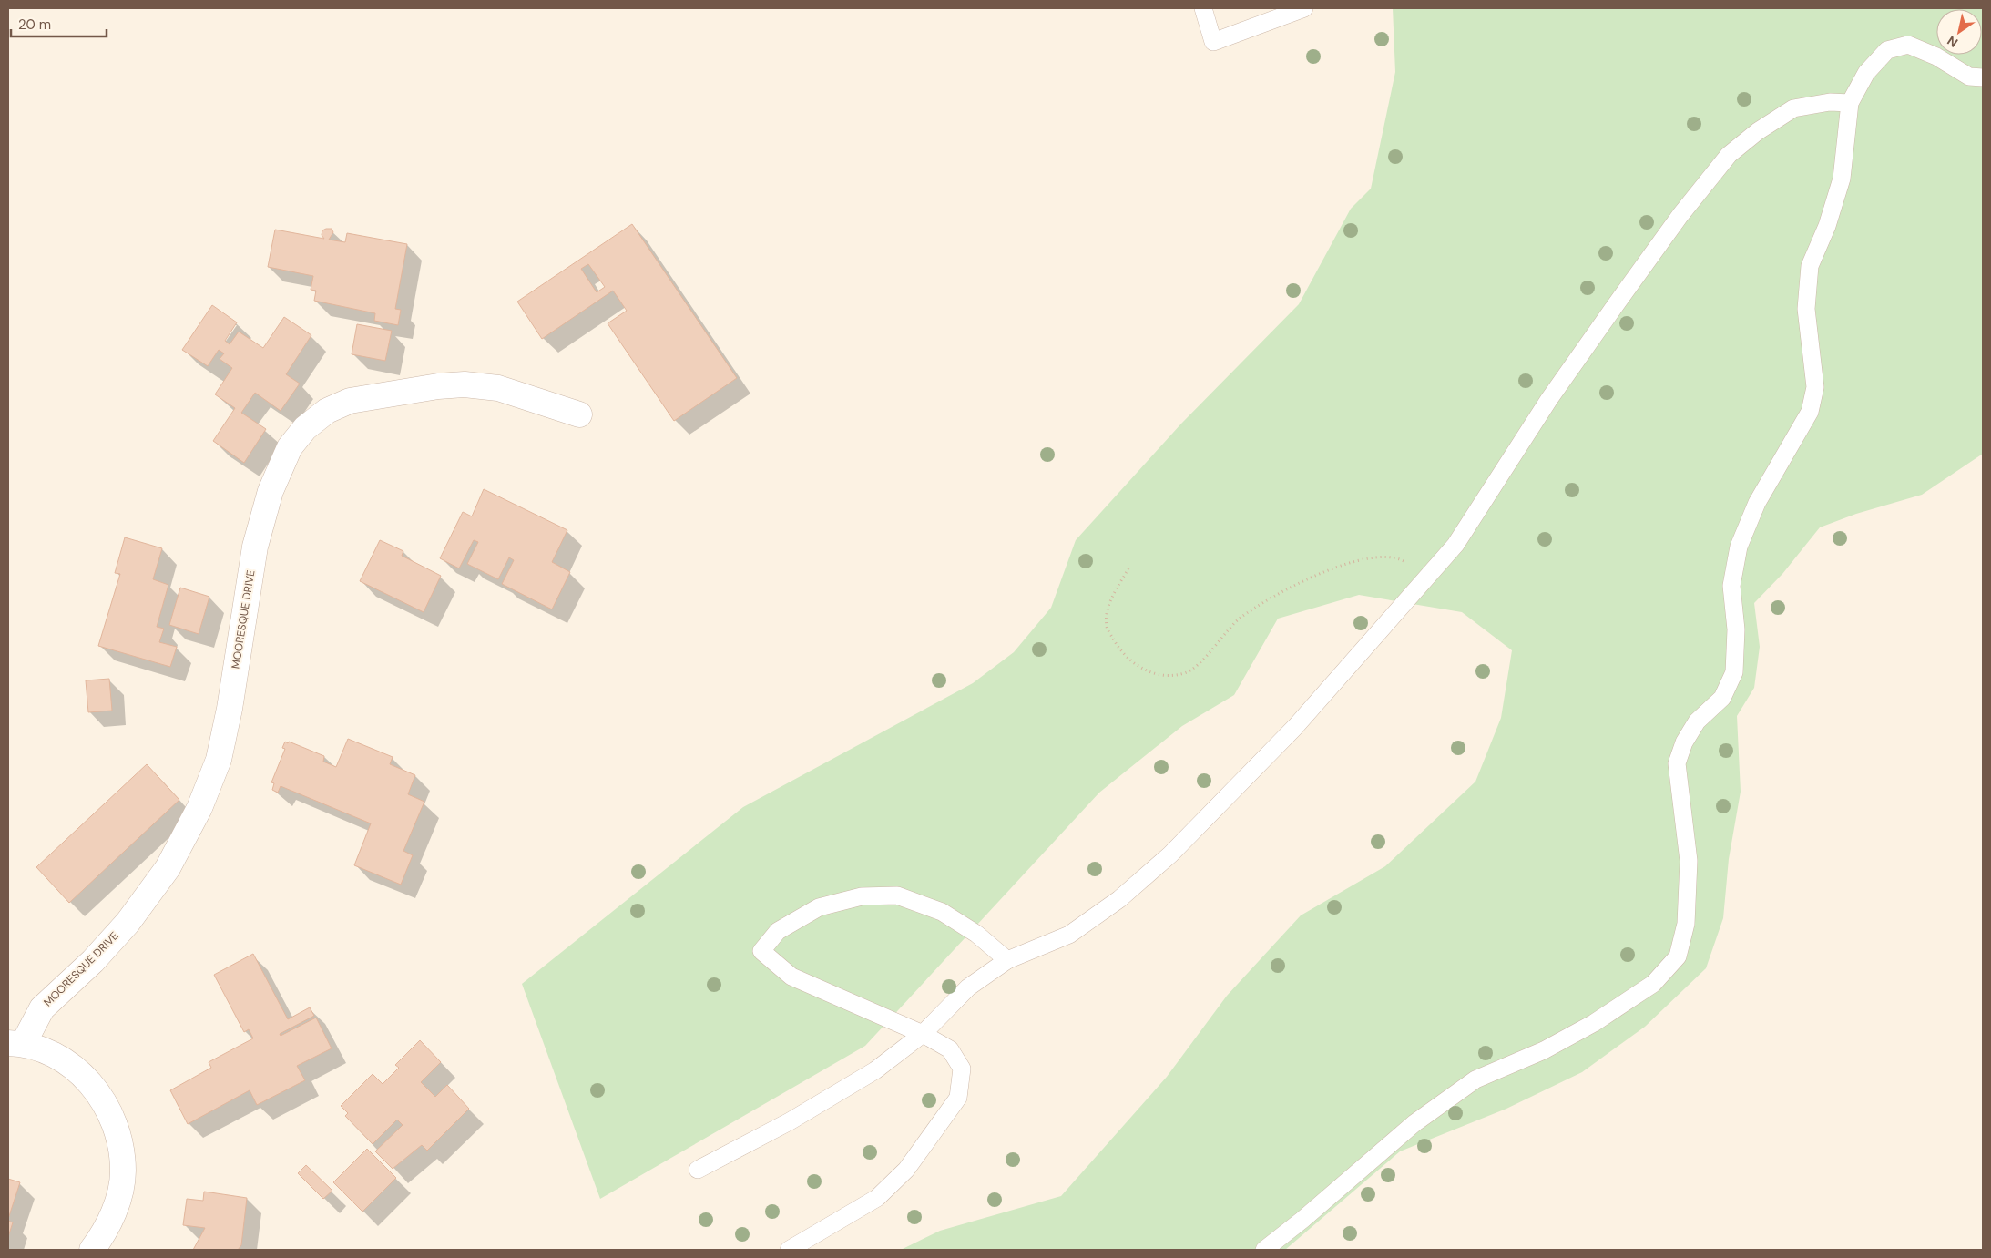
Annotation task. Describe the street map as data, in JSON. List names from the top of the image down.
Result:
{
  "streets": {
    "street": ["MOORESQUE DRIVE"]
  },
  "scale_bar": "20 m",
  "north": "bottom left"
}
